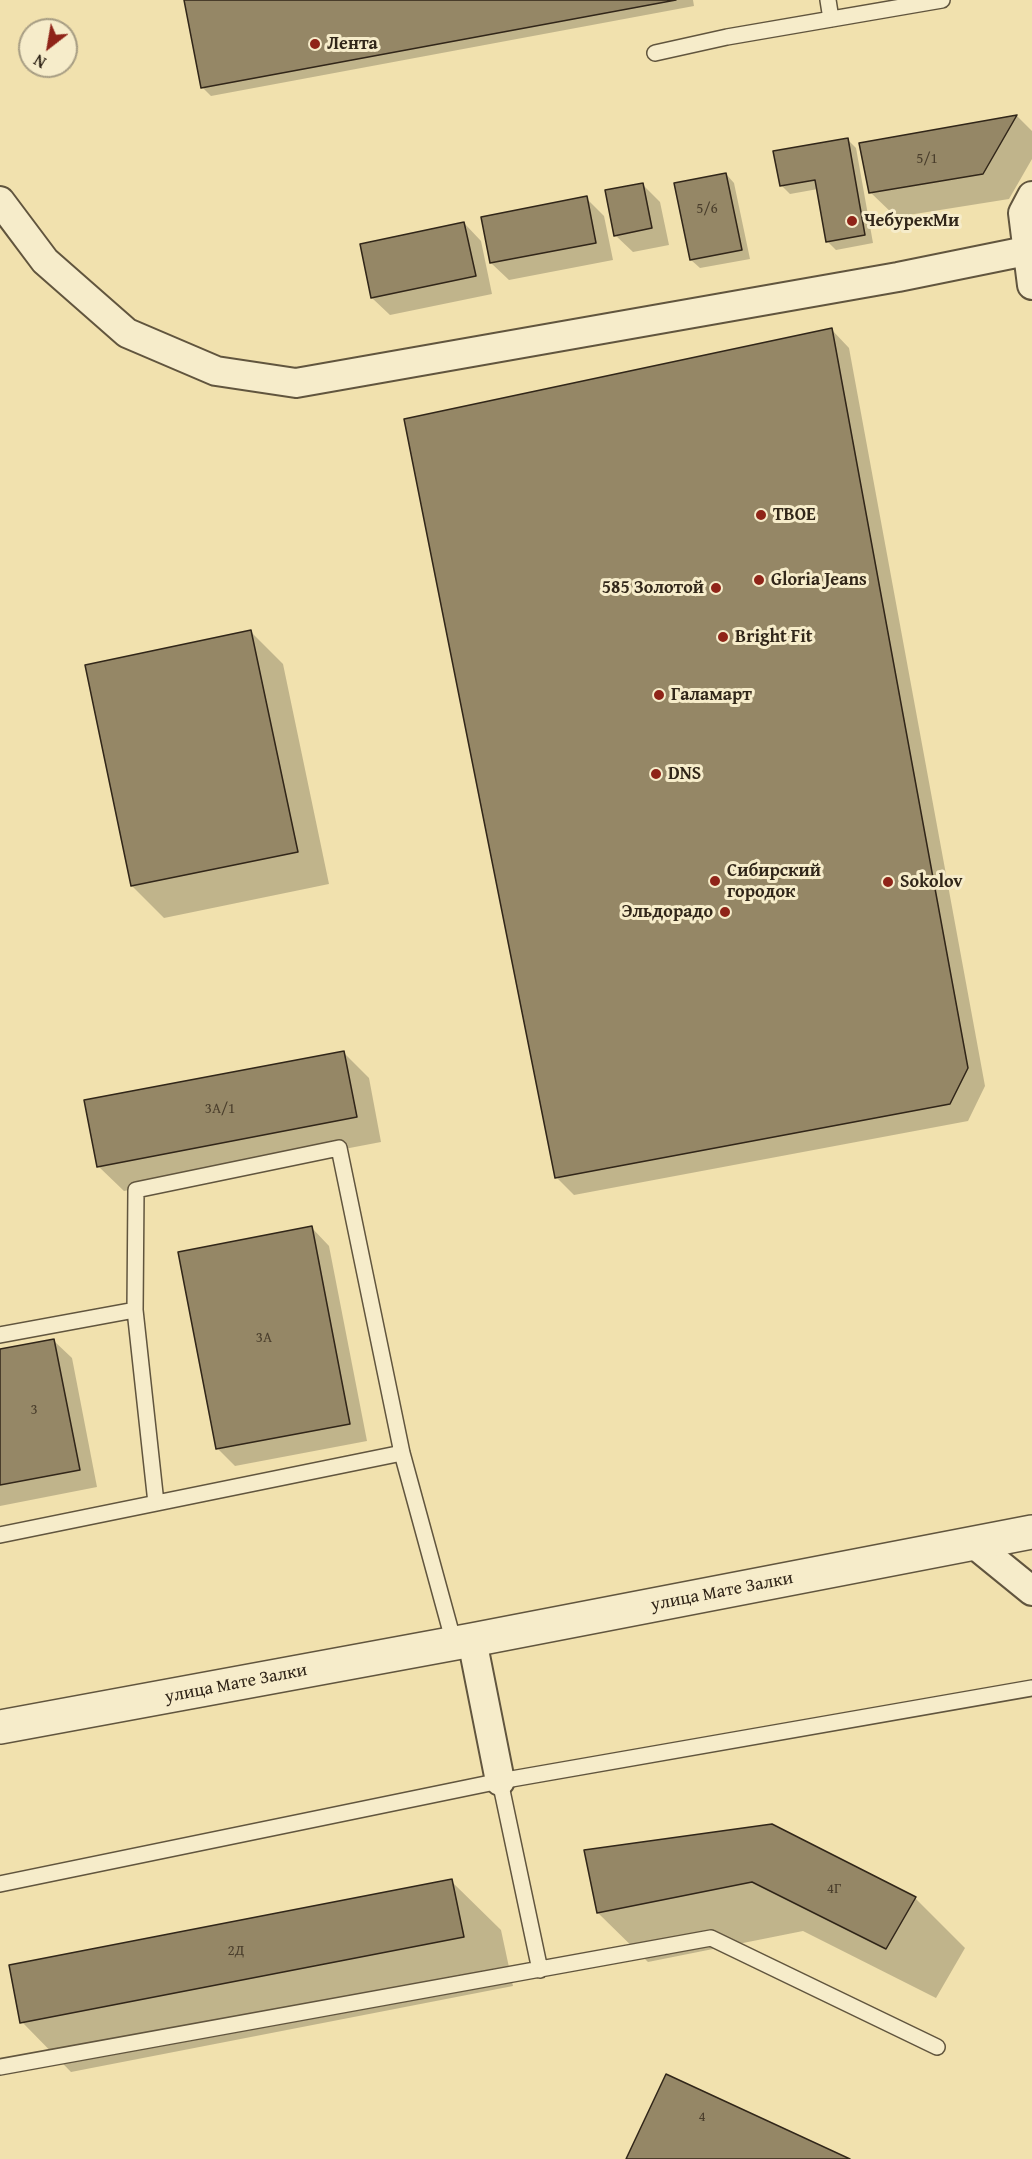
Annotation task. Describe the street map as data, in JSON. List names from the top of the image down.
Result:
{
  "streets": {
    "street": ["улица Мате Залки"]
  },
  "places": [
    "Лента",
    "ЧебурекМи",
    "ТВОЕ",
    "Gloria Jeans",
    "585 Золотой",
    "Bright Fit",
    "Галамарт",
    "DNS",
    "Сибирский городок",
    "Sokolov",
    "Эльдорадо"
  ],
  "house_numbers": [
    "5/1",
    "5/6",
    "3А/1",
    "3А",
    "3",
    "4Г",
    "2Д",
    "4"
  ],
  "north": "bottom left"
}
